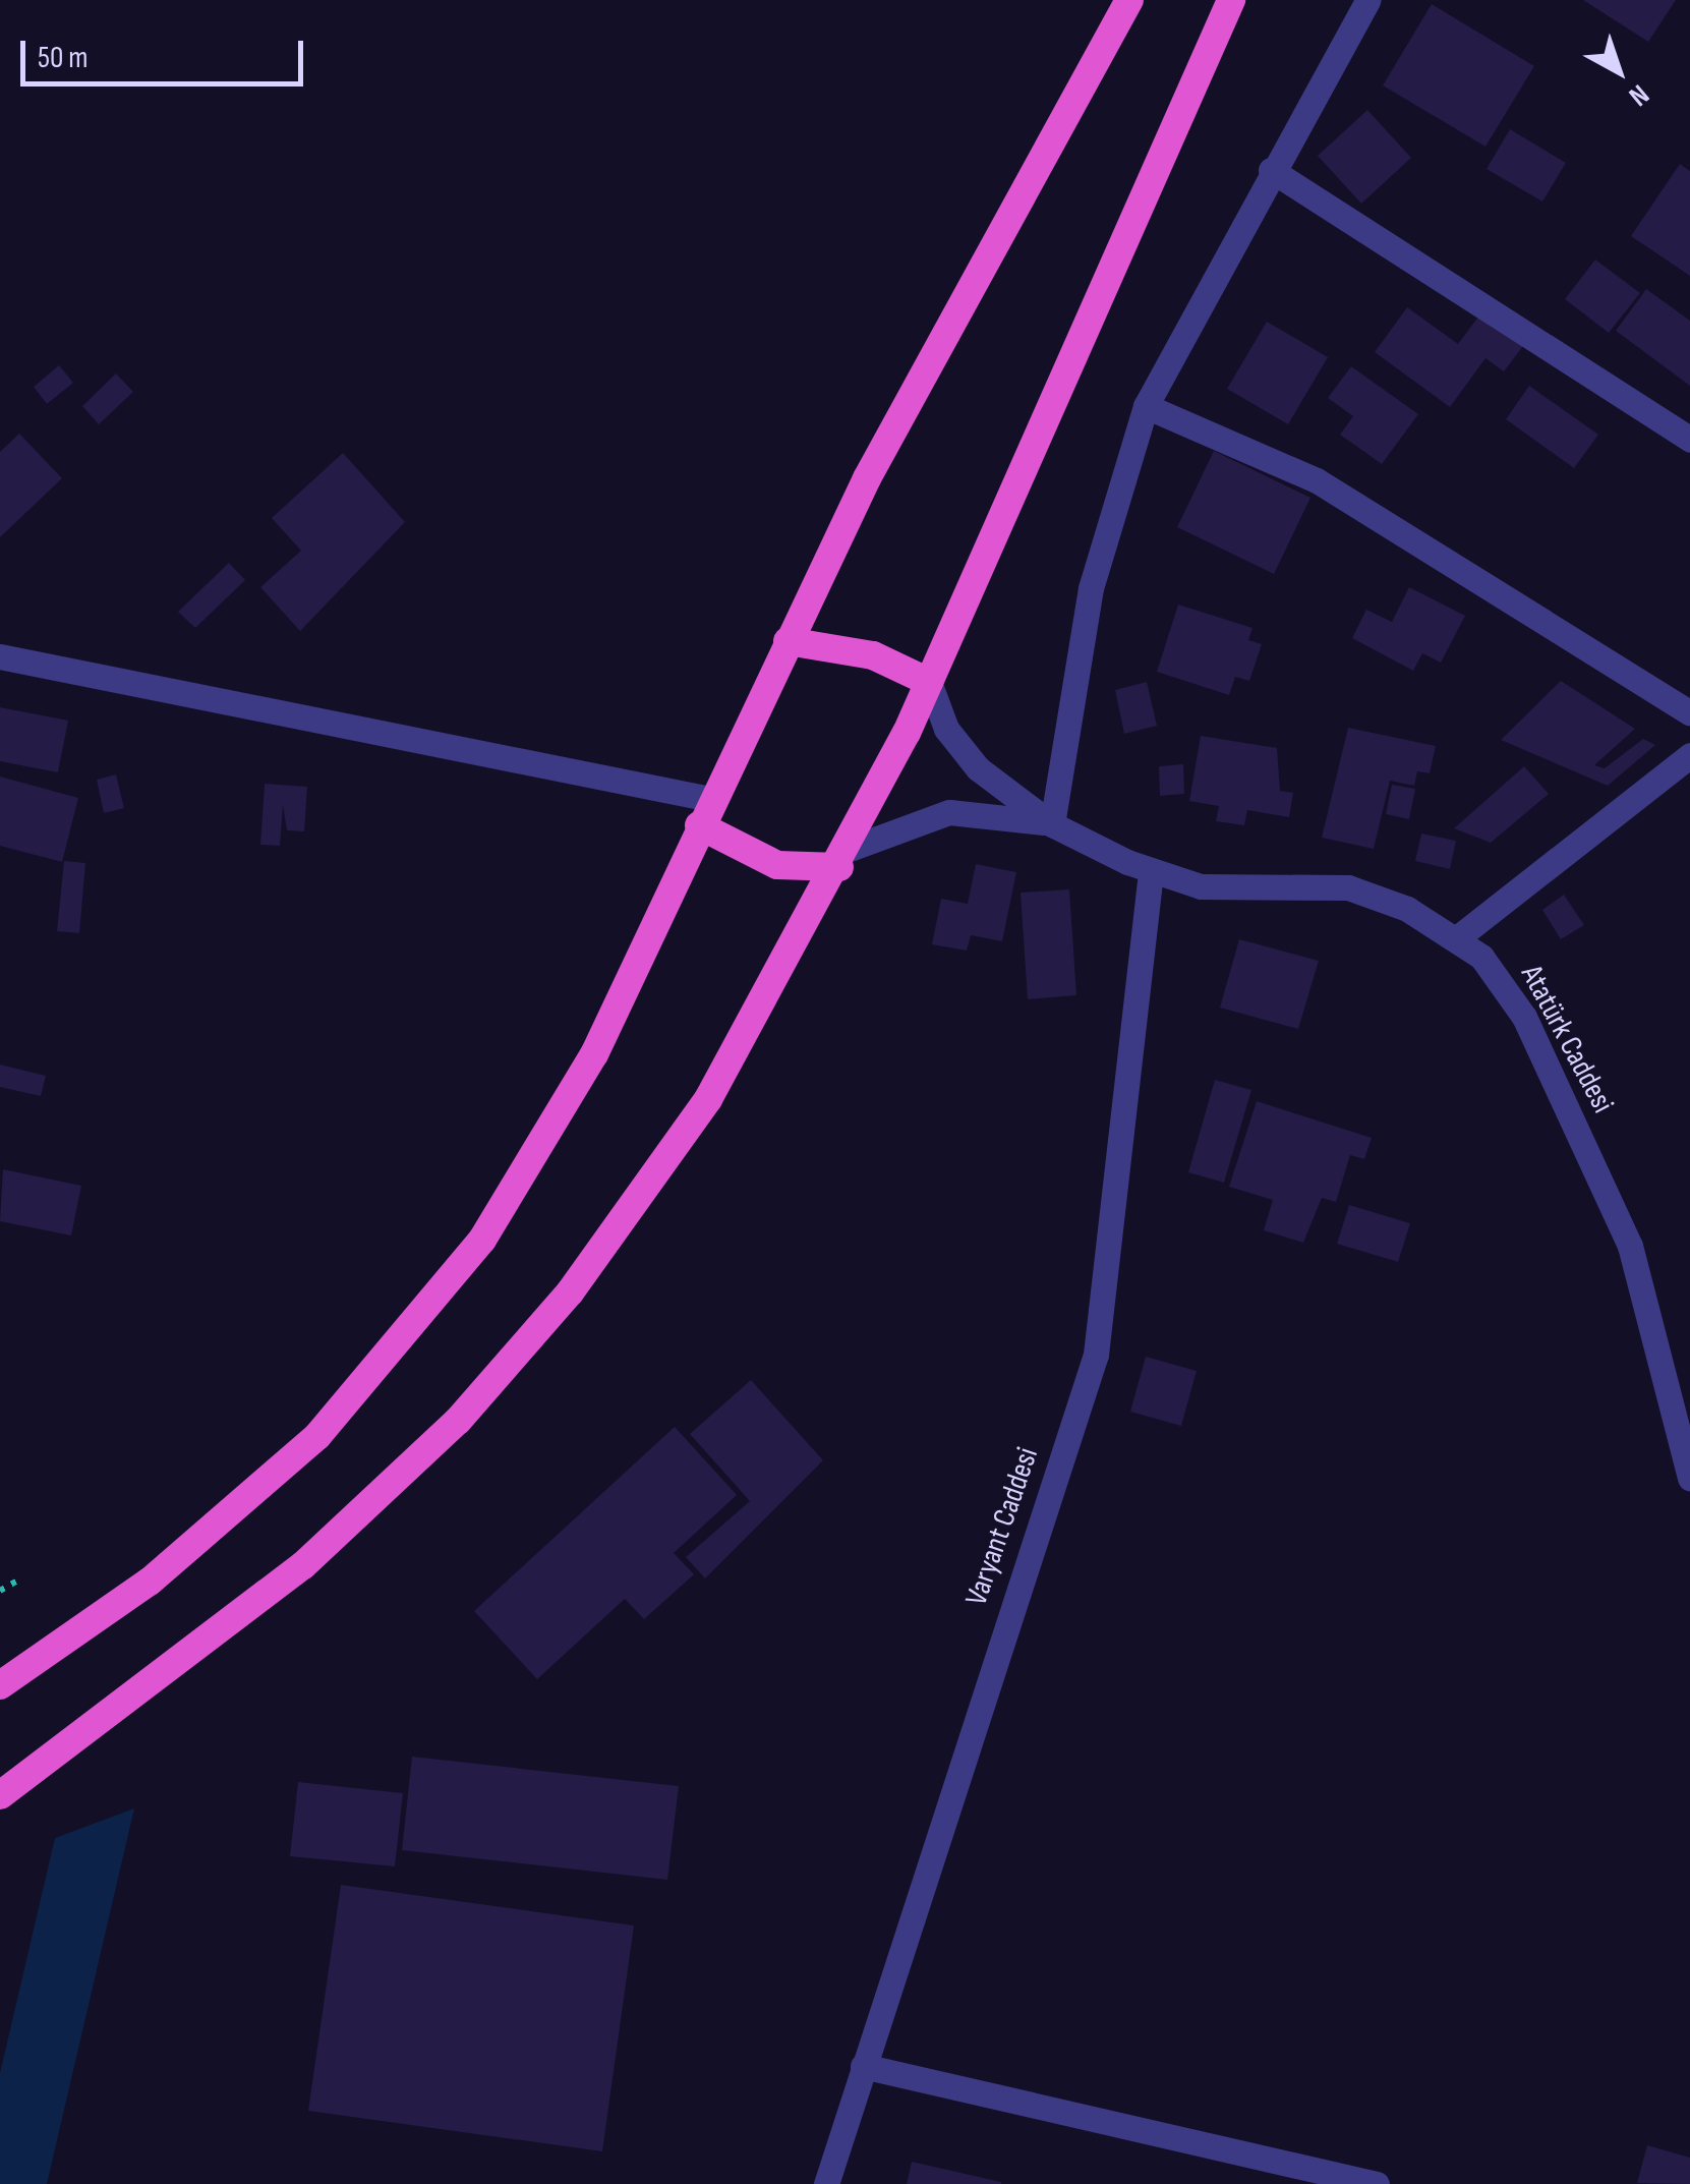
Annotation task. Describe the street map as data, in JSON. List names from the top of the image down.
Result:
{
  "streets": {
    "street": ["Atatürk Caddesi", "Varyant Caddesi"]
  },
  "crossings": [
    ["Atatürk Caddesi", "Varyant Caddesi"]
  ],
  "scale_bar": "50 m",
  "north": "bottom right"
}
